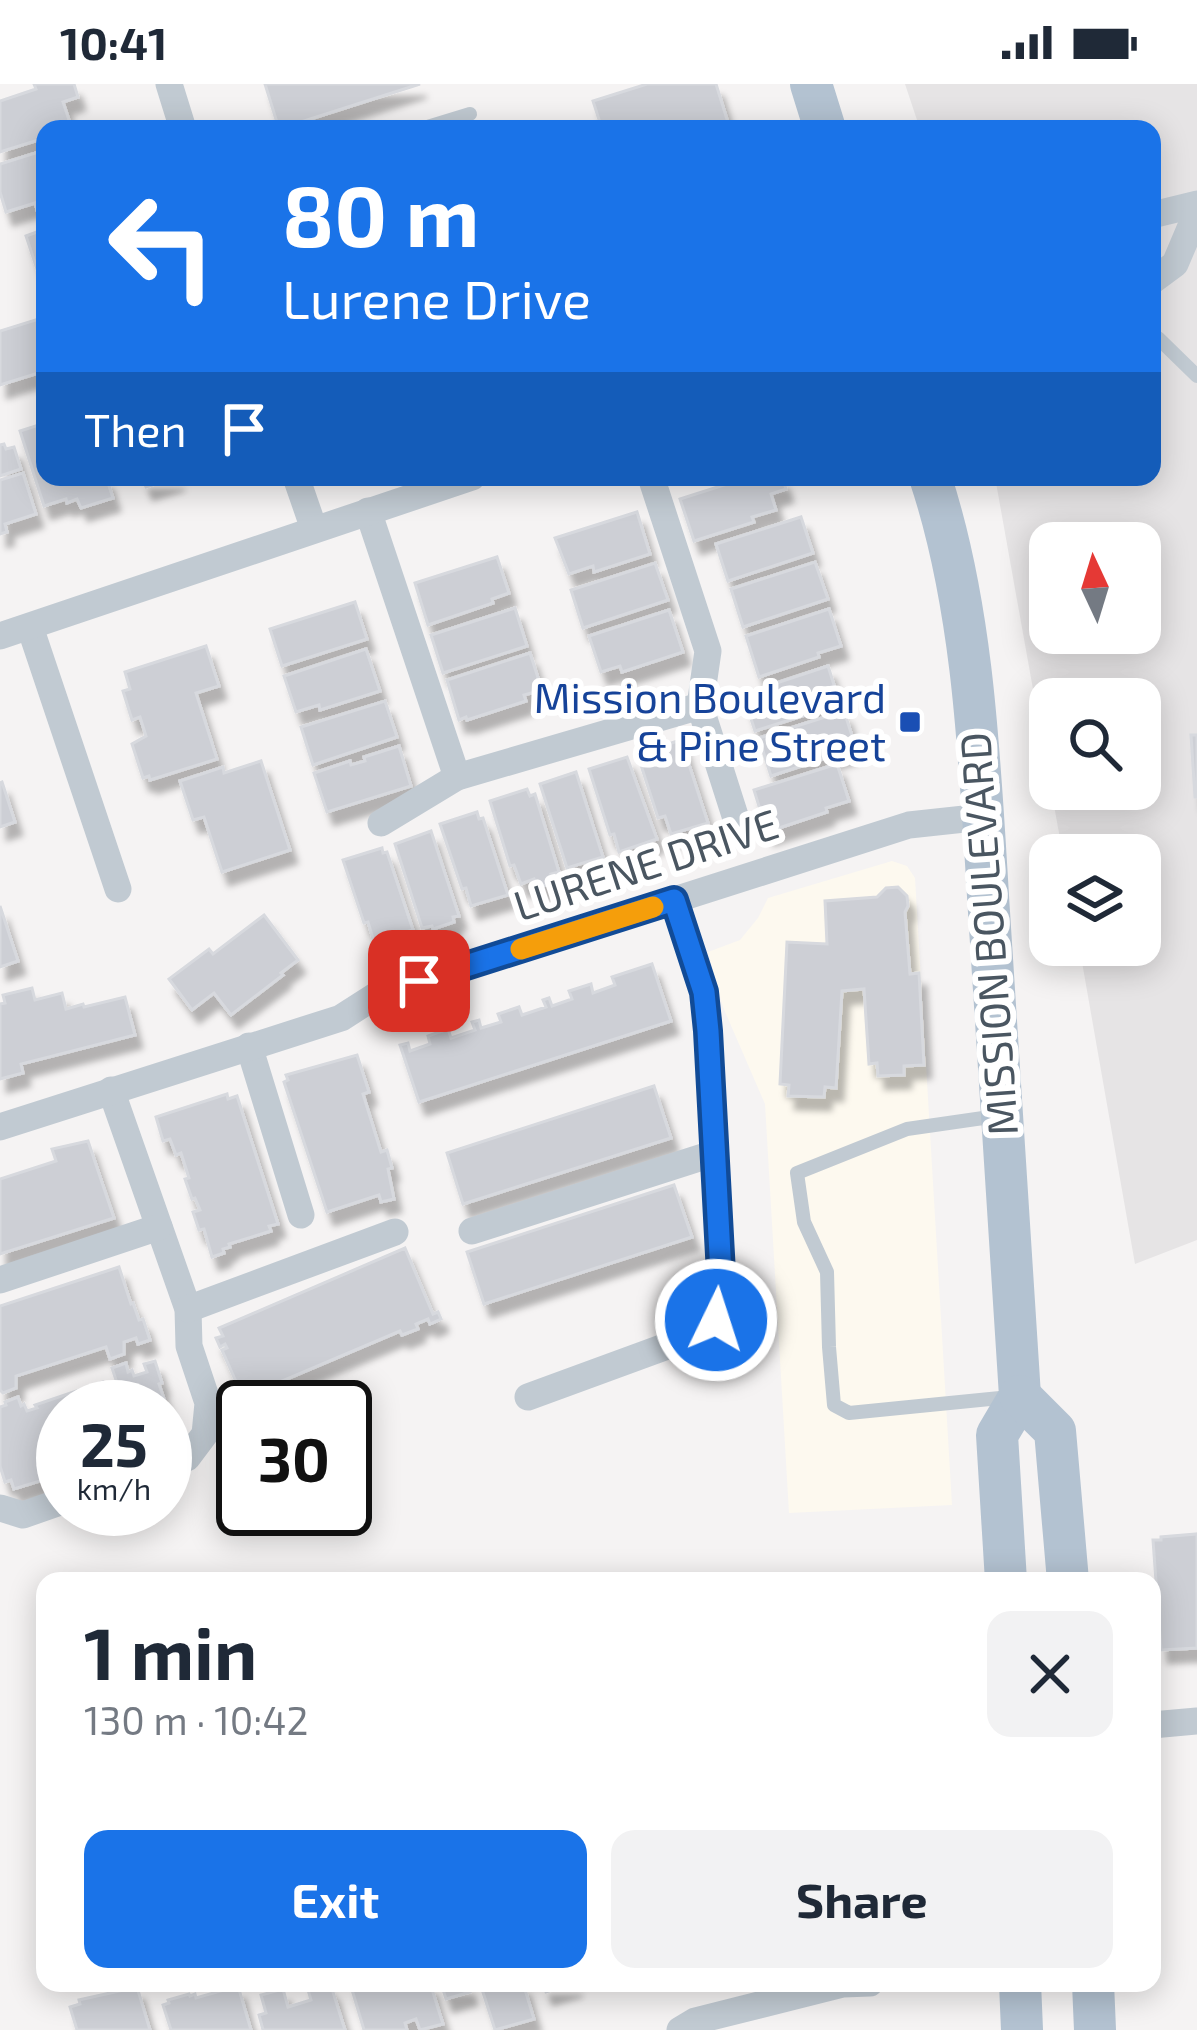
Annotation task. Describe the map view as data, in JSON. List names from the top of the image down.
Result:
{
  "streets": {
    "main road": ["MISSION BOULEVARD"],
    "street": ["LURENE DRIVE"]
  },
  "crossings": [
    ["LURENE DRIVE", "MISSION BOULEVARD"]
  ],
  "places": {
    "transit": ["Mission Boulevard & Pine Street"]
  },
  "north": "top",
  "page": {
    "status": "10:41",
    "turn": ["80 m", "Lurene Drive"],
    "then": "Then",
    "speed": "25 km/h",
    "limit": "30",
    "heading": ["1 min", "130 m · 10:42"],
    "buttons": ["Exit", "Share"]
  }
}
